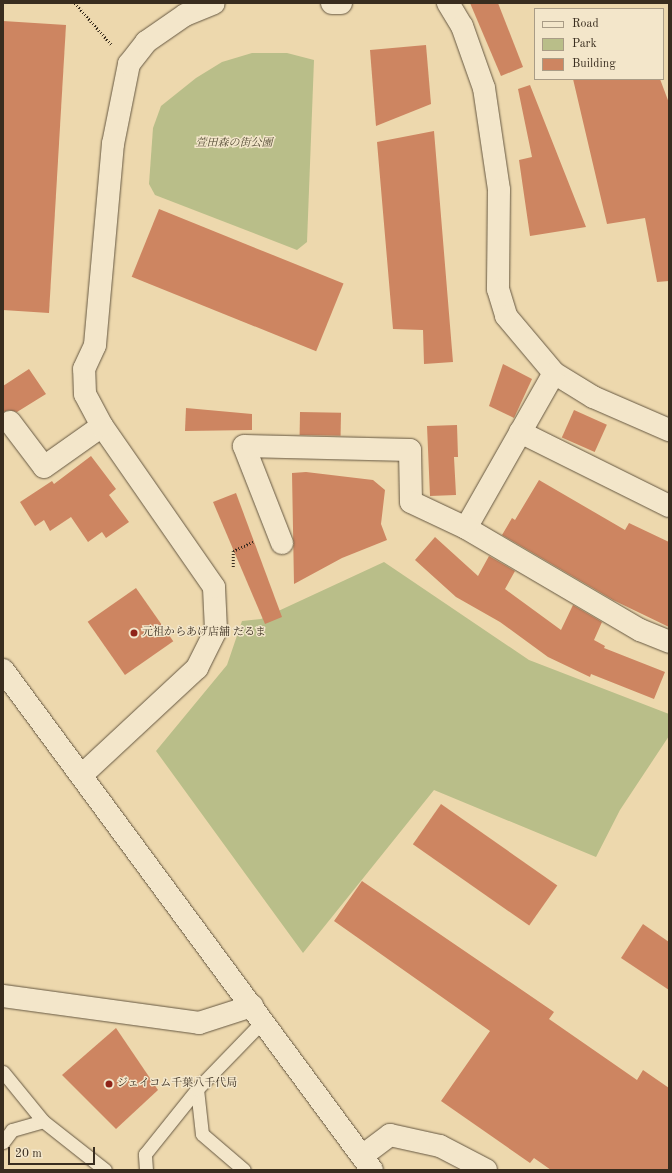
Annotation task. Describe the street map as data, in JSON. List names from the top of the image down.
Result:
{
  "parks": ["萱田森の街公園"],
  "places": ["元祖からあげ店舗 だるま", "ジェイコム千葉八千代局"],
  "legend": ["Road", "Park", "Building"],
  "scale_bar": "20 m"
}
